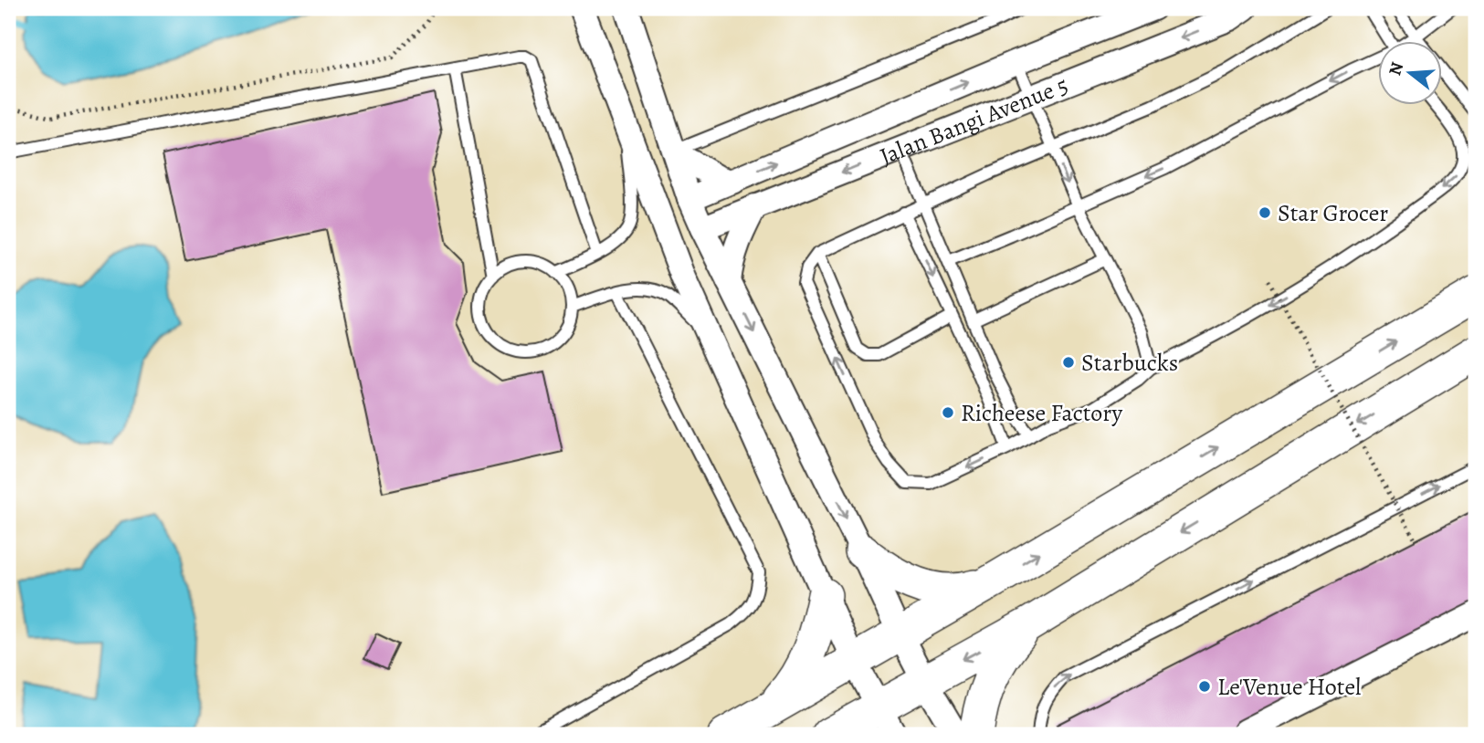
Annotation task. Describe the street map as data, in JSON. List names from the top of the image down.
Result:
{
  "streets": {
    "street": ["Jalan Bangi Avenue 5"]
  },
  "places": [
    "Star Grocer",
    "Starbucks",
    "Richeese Factory",
    "Le'Venue Hotel"
  ],
  "north": "left"
}
